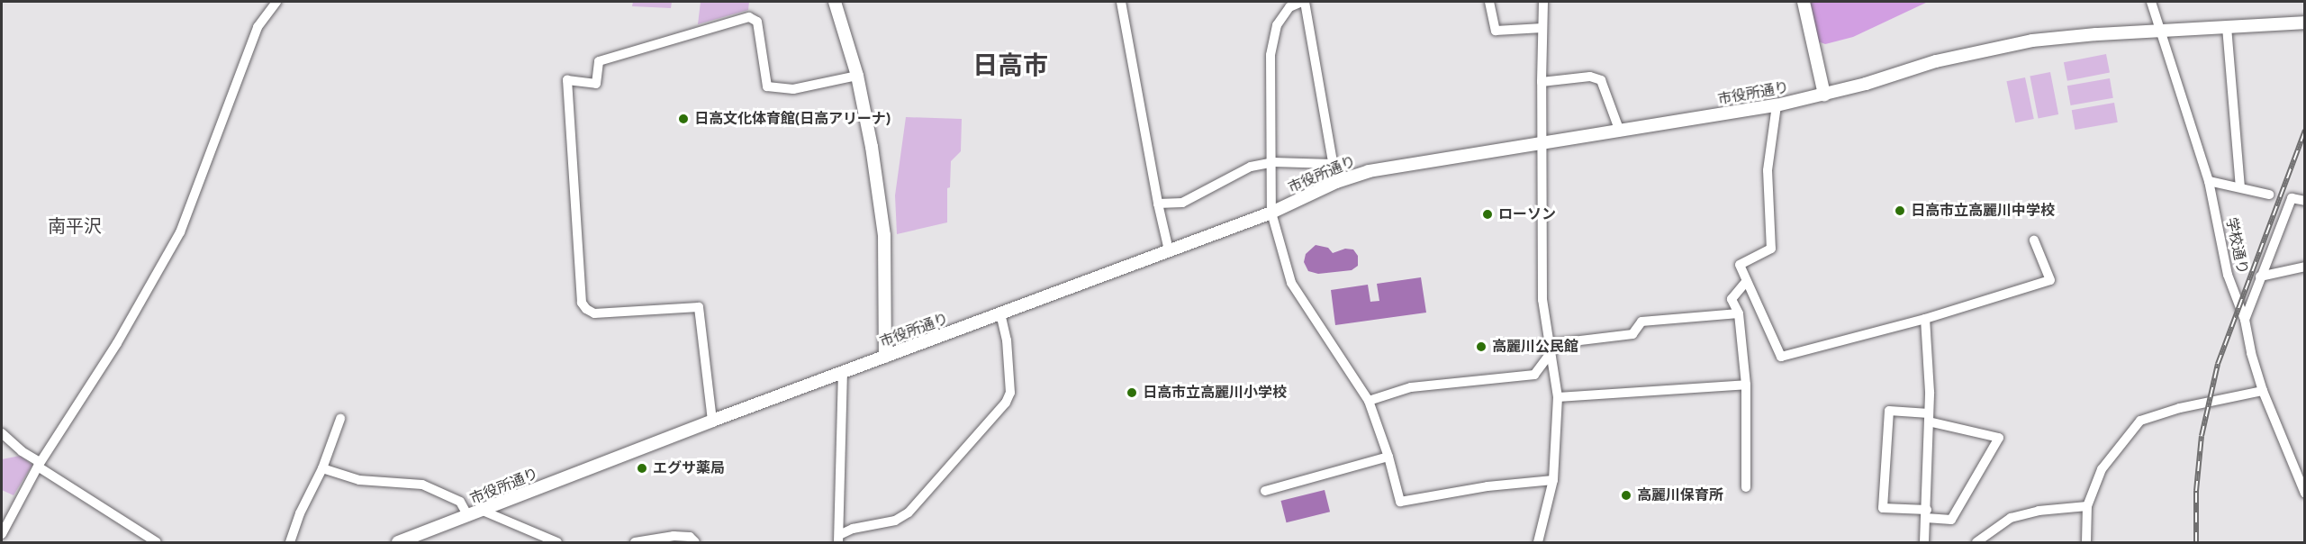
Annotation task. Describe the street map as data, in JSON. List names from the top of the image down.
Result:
{
  "streets": {
    "street": ["市役所通り", "学校通り"]
  },
  "crossings": [
    ["市役所通り", "学校通り"]
  ],
  "districts": ["日高市", "南平沢"],
  "places": [
    "日高文化体育館(日高アリーナ)",
    "日高市立高麗川中学校",
    "ローソン",
    "高麗川公民館",
    "日高市立高麗川小学校",
    "エグサ薬局",
    "高麗川保育所"
  ]
}
